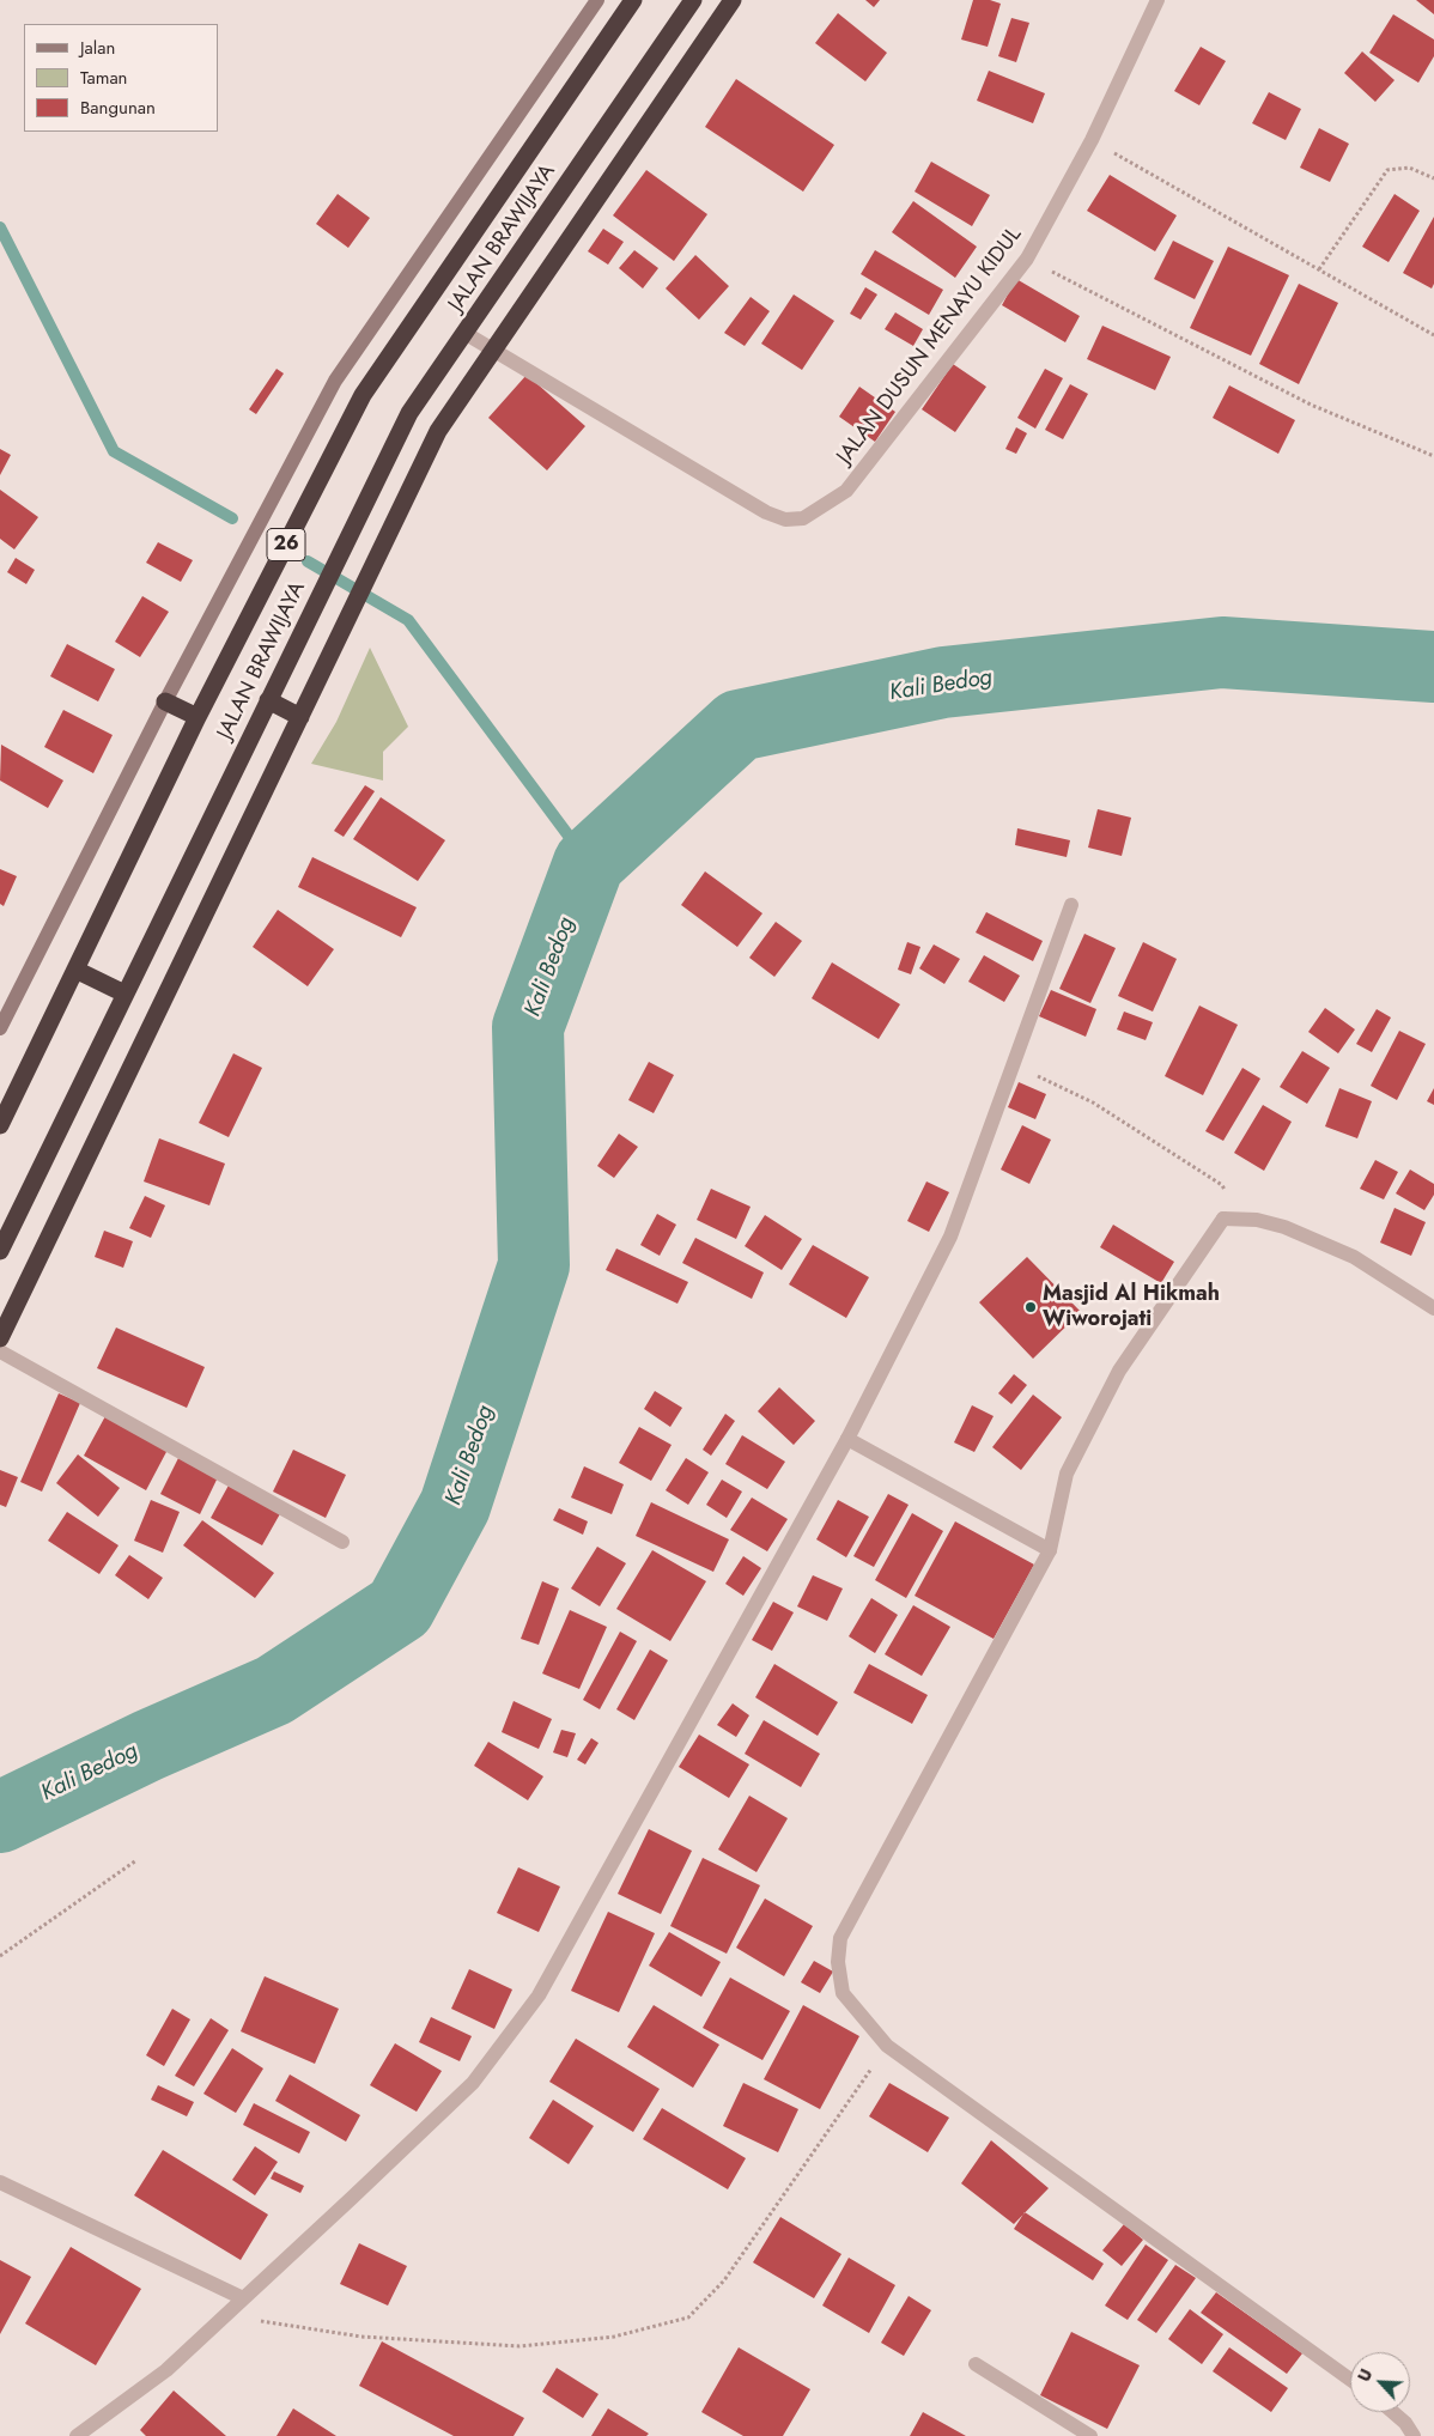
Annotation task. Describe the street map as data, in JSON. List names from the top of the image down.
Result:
{
  "streets": {
    "highway": ["JALAN BRAWIJAYA", "26"],
    "street": ["JALAN DUSUN MENAYU KIDUL"]
  },
  "crossings": [
    ["JALAN BRAWIJAYA", "JALAN DUSUN MENAYU KIDUL"]
  ],
  "water": ["Kali Bedog"],
  "places": ["Masjid Al Hikmah Wiworojati"],
  "legend": ["Jalan", "Taman", "Bangunan"],
  "north": "top left"
}
